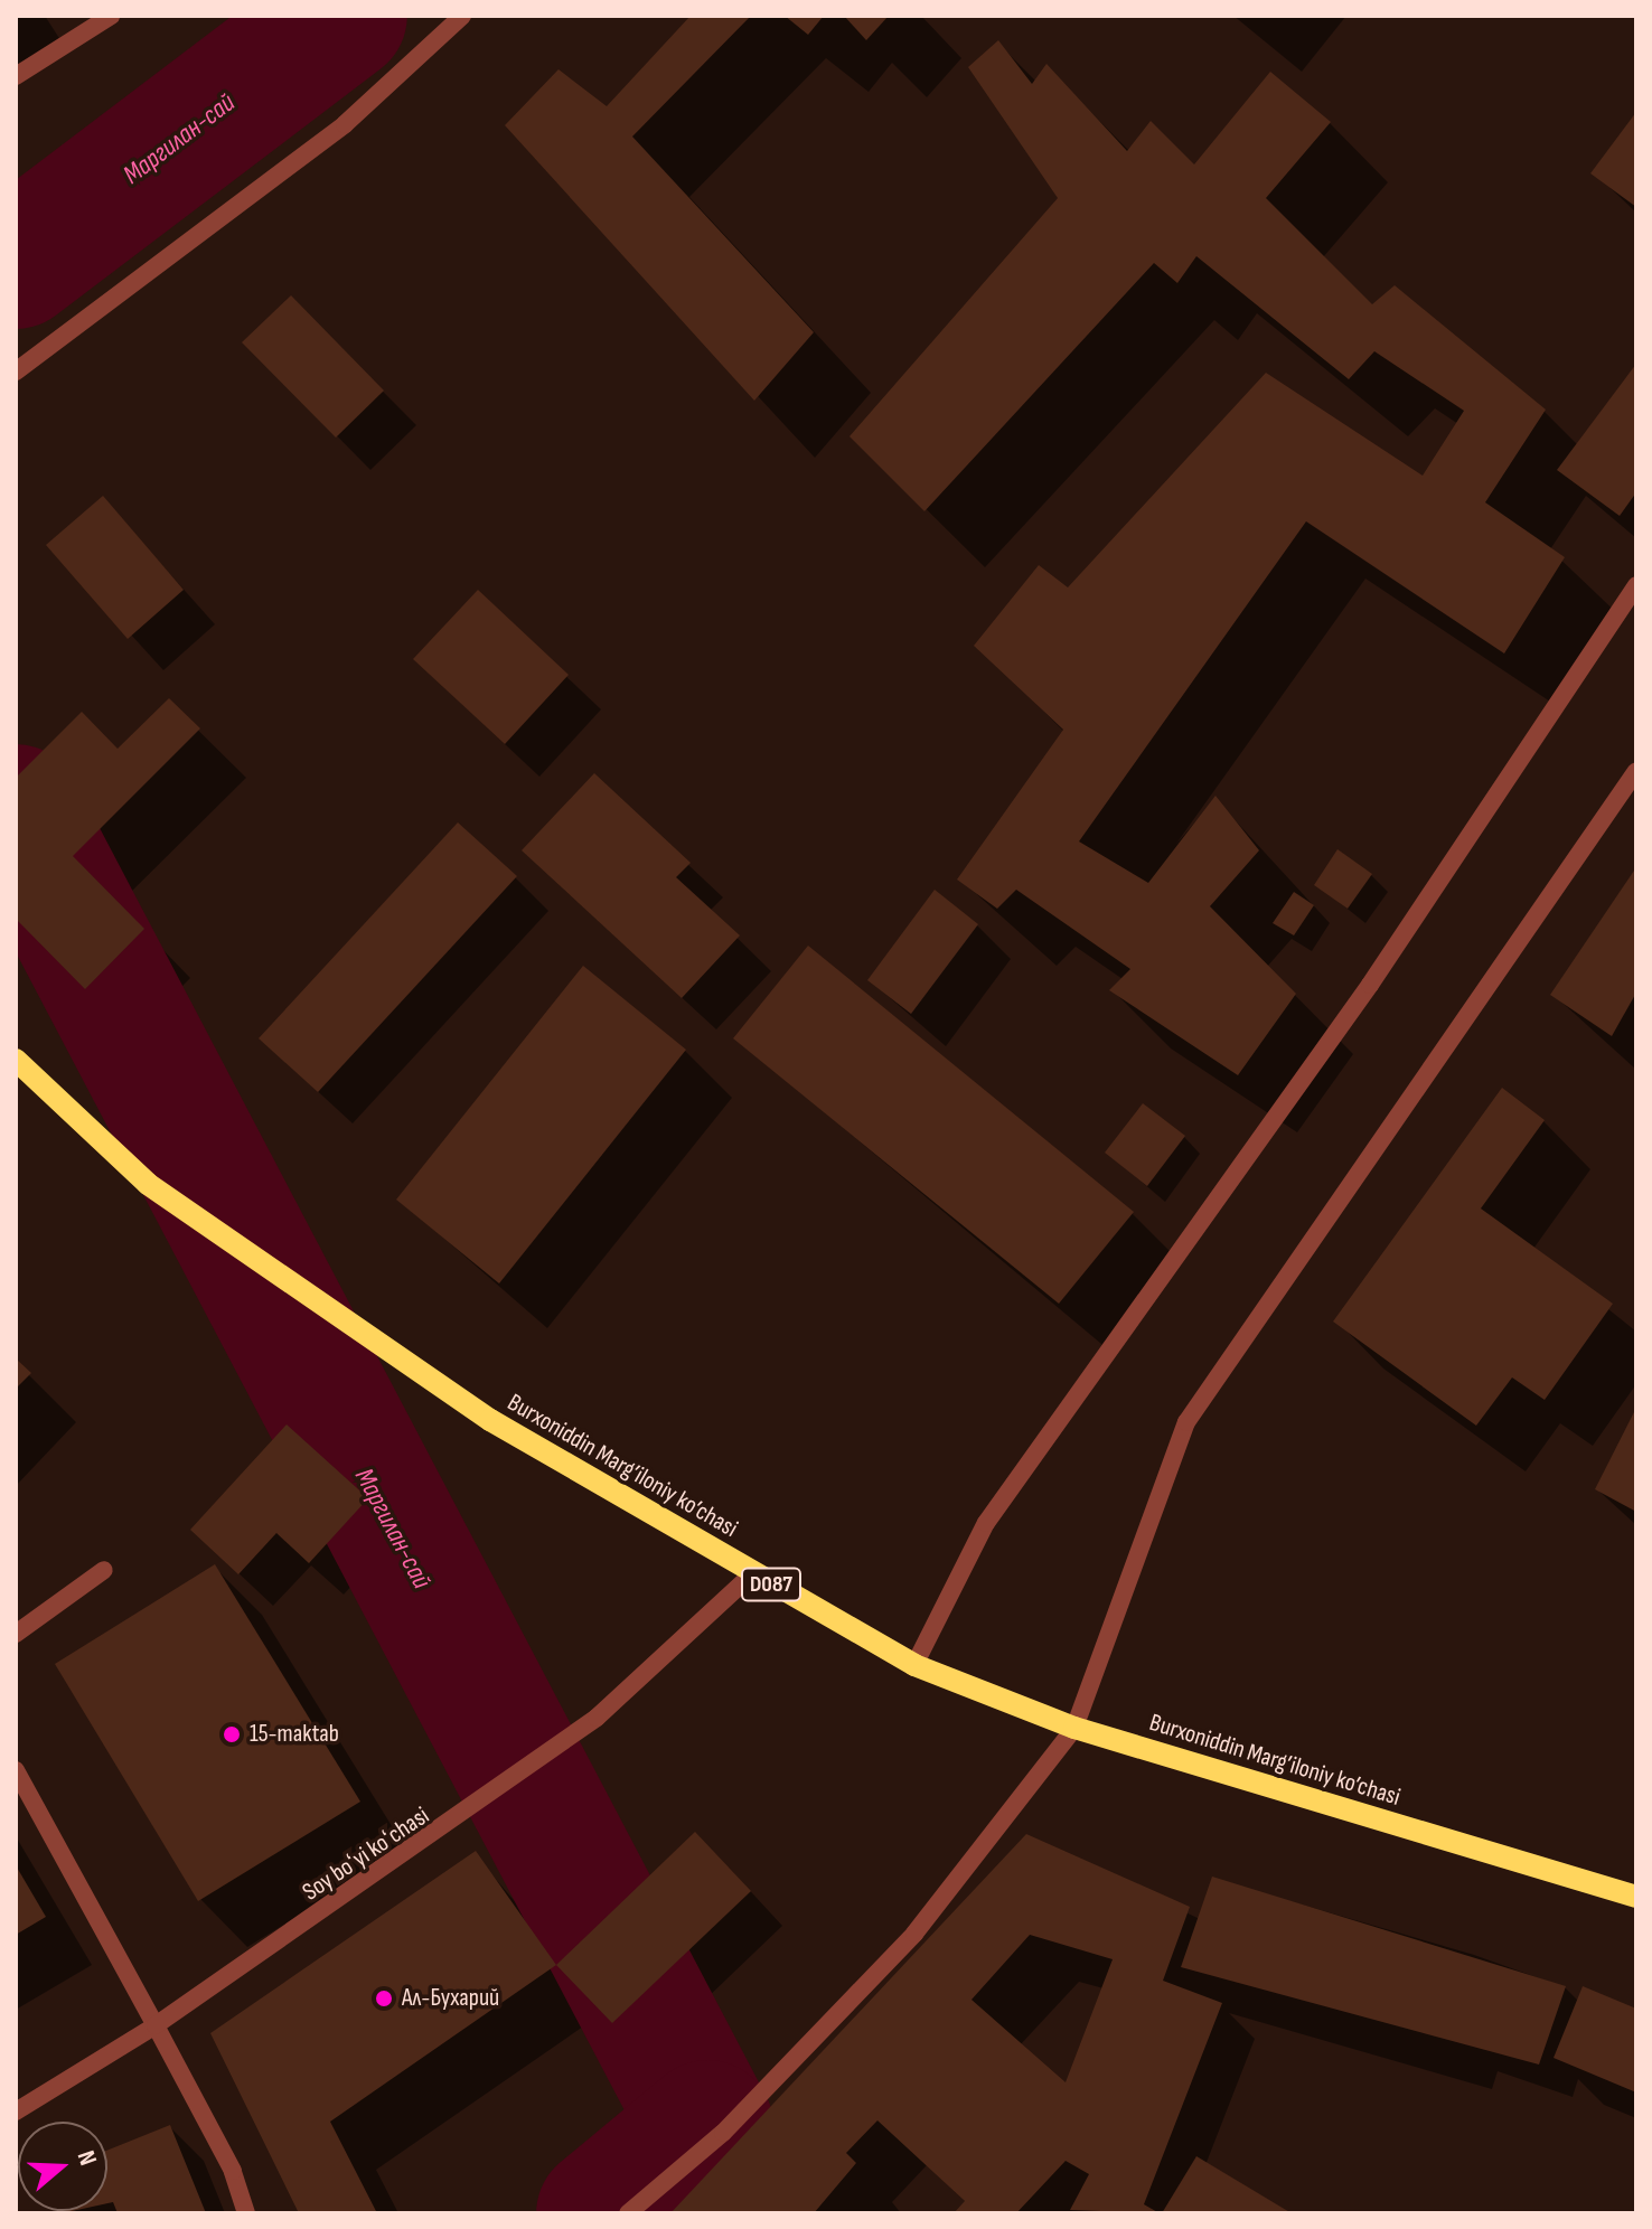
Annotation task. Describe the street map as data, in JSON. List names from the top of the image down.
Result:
{
  "streets": {
    "main road": ["Burxoniddin Marg’iloniy ko’chasi", "D087"],
    "street": ["Soy boʻyi koʻchasi"]
  },
  "crossings": [
    ["Burxoniddin Marg’iloniy ko’chasi", "Soy boʻyi koʻchasi"]
  ],
  "water": ["Маргилан-сай"],
  "places": ["15-maktab", "Ал-Бухарий"],
  "north": "right"
}
